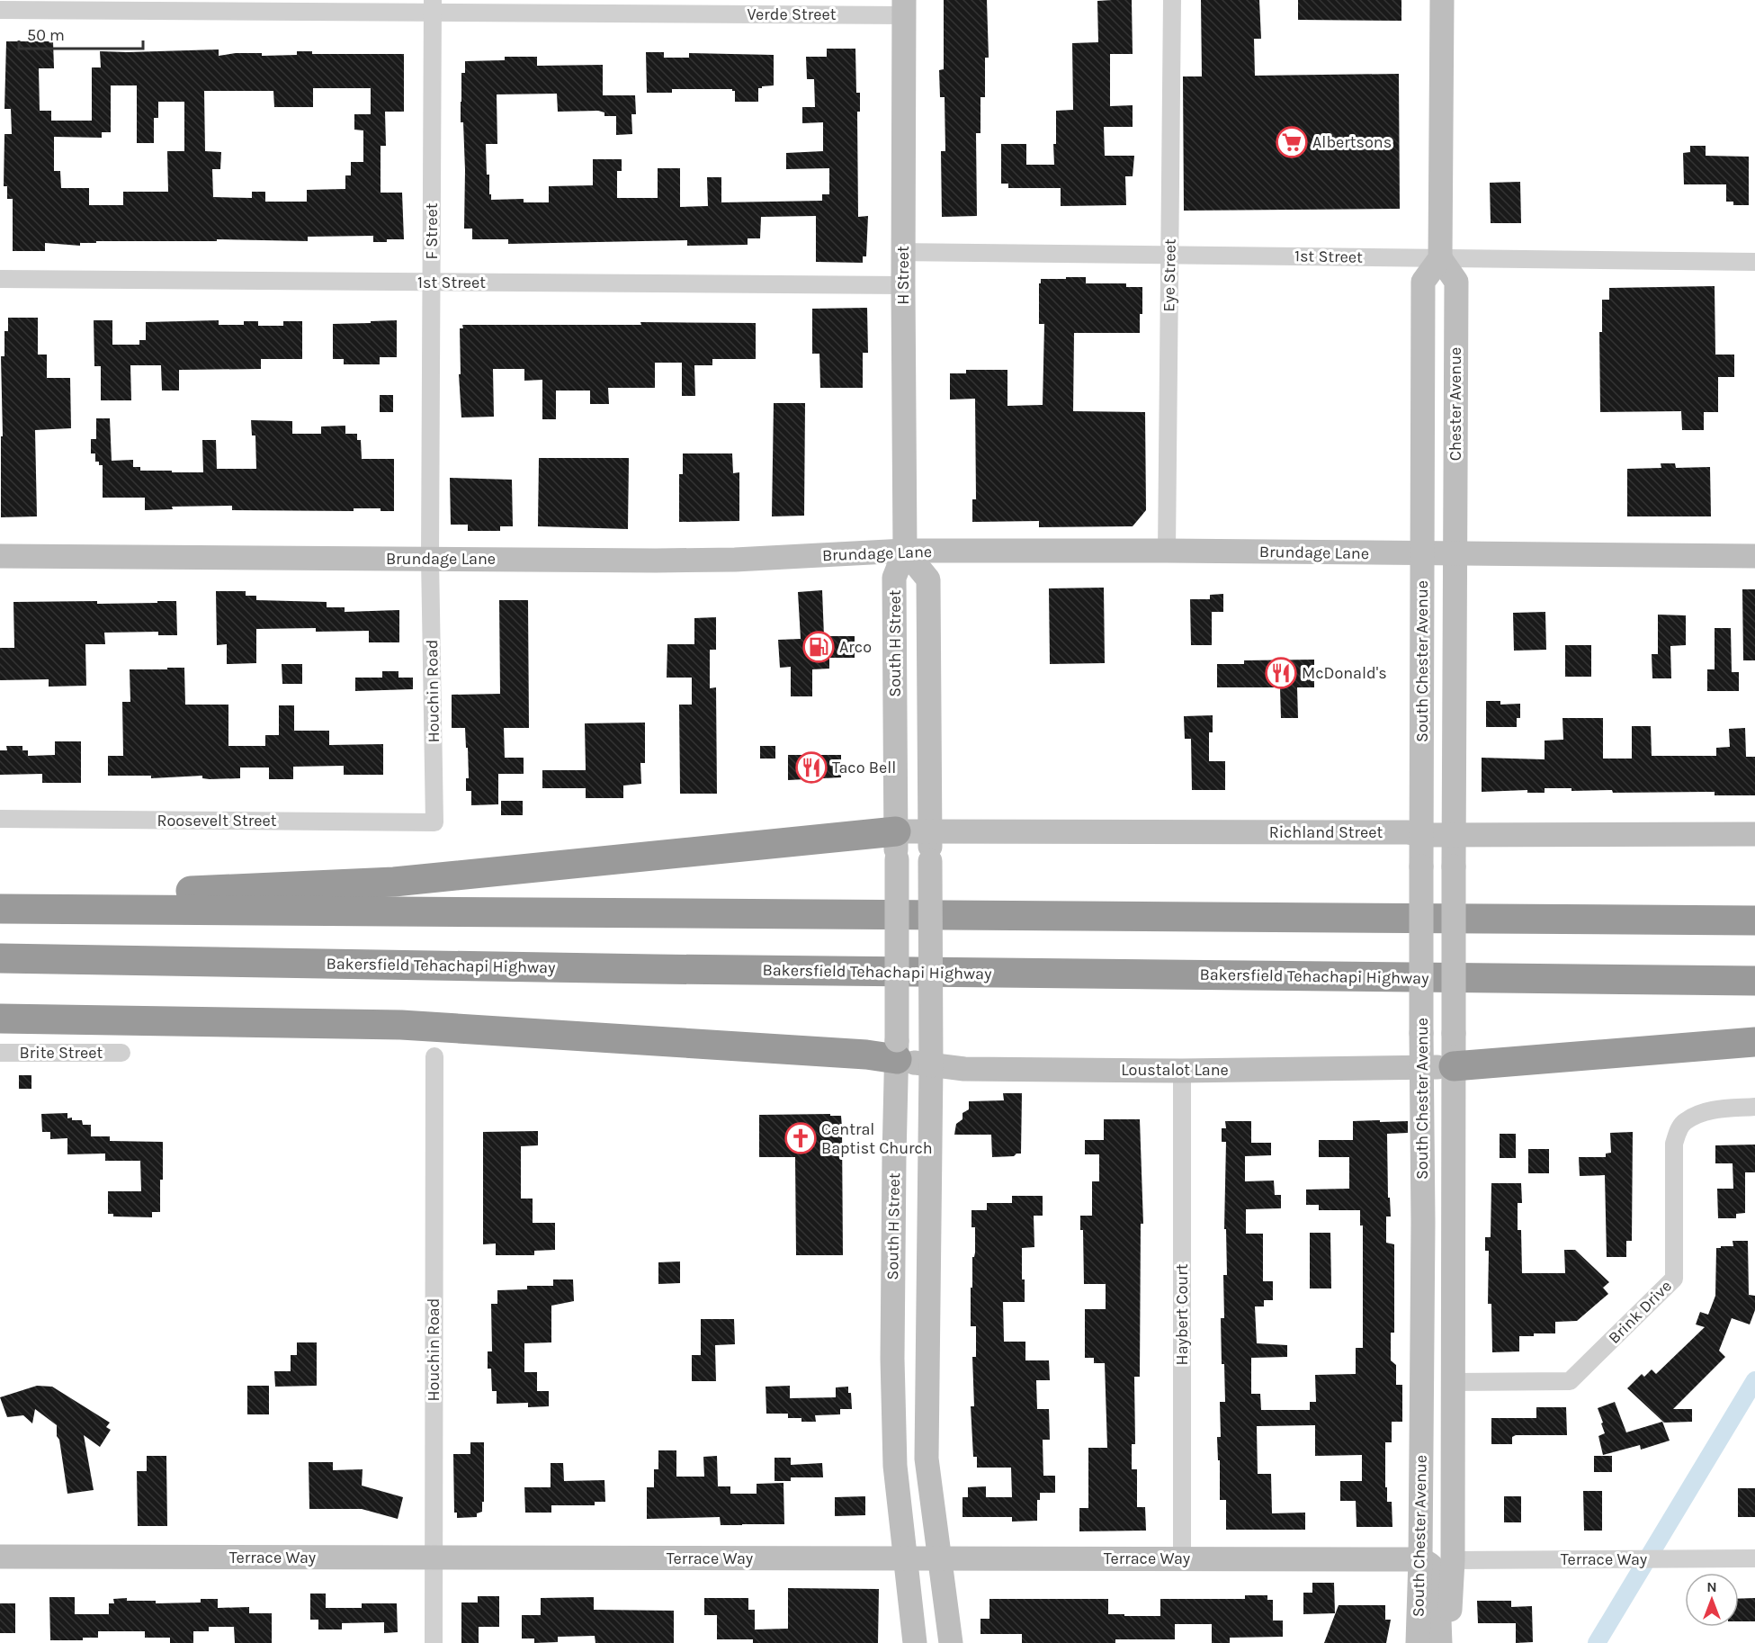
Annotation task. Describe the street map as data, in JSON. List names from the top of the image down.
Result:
{
  "streets": {
    "highway": ["Bakersfield Tehachapi Highway"],
    "main road": [
      "H Street",
      "Chester Avenue",
      "Brundage Lane",
      "South H Street",
      "South Chester Avenue",
      "Richland Street",
      "Loustalot Lane",
      "Terrace Way"
    ],
    "street": [
      "Verde Street",
      "F Street",
      "1st Street",
      "Eye Street",
      "Houchin Road",
      "Roosevelt Street",
      "Brite Street",
      "Brink Drive",
      "Haybert Court"
    ]
  },
  "crossings": [
    ["Verde Street", "F Street"],
    ["Verde Street", "H Street"],
    ["F Street", "1st Street"],
    ["F Street", "Brundage Lane"],
    ["F Street", "Houchin Road"],
    ["1st Street", "H Street"],
    ["1st Street", "Eye Street"],
    ["1st Street", "Chester Avenue"],
    ["H Street", "Brundage Lane"],
    ["H Street", "South H Street"],
    ["Eye Street", "Brundage Lane"],
    ["Chester Avenue", "Brundage Lane"],
    ["Chester Avenue", "South Chester Avenue"],
    ["Brundage Lane", "South H Street"],
    ["Brundage Lane", "South Chester Avenue"],
    ["Brundage Lane", "Houchin Road"],
    ["South H Street", "Richland Street"],
    ["South H Street", "Loustalot Lane"],
    ["South H Street", "Terrace Way"],
    ["South Chester Avenue", "Richland Street"],
    ["South Chester Avenue", "Loustalot Lane"],
    ["South Chester Avenue", "Brink Drive"],
    ["South Chester Avenue", "Terrace Way"],
    ["Houchin Road", "Roosevelt Street"],
    ["Houchin Road", "Terrace Way"],
    ["Loustalot Lane", "Haybert Court"],
    ["Haybert Court", "Terrace Way"]
  ],
  "places": {
    "supermarket": ["Albertsons"],
    "fuel station": ["Arco"],
    "restaurant": ["McDonald's", "Taco Bell"],
    "church": ["Central Baptist Church"]
  },
  "scale_bar": "50 m",
  "north": "top"
}
